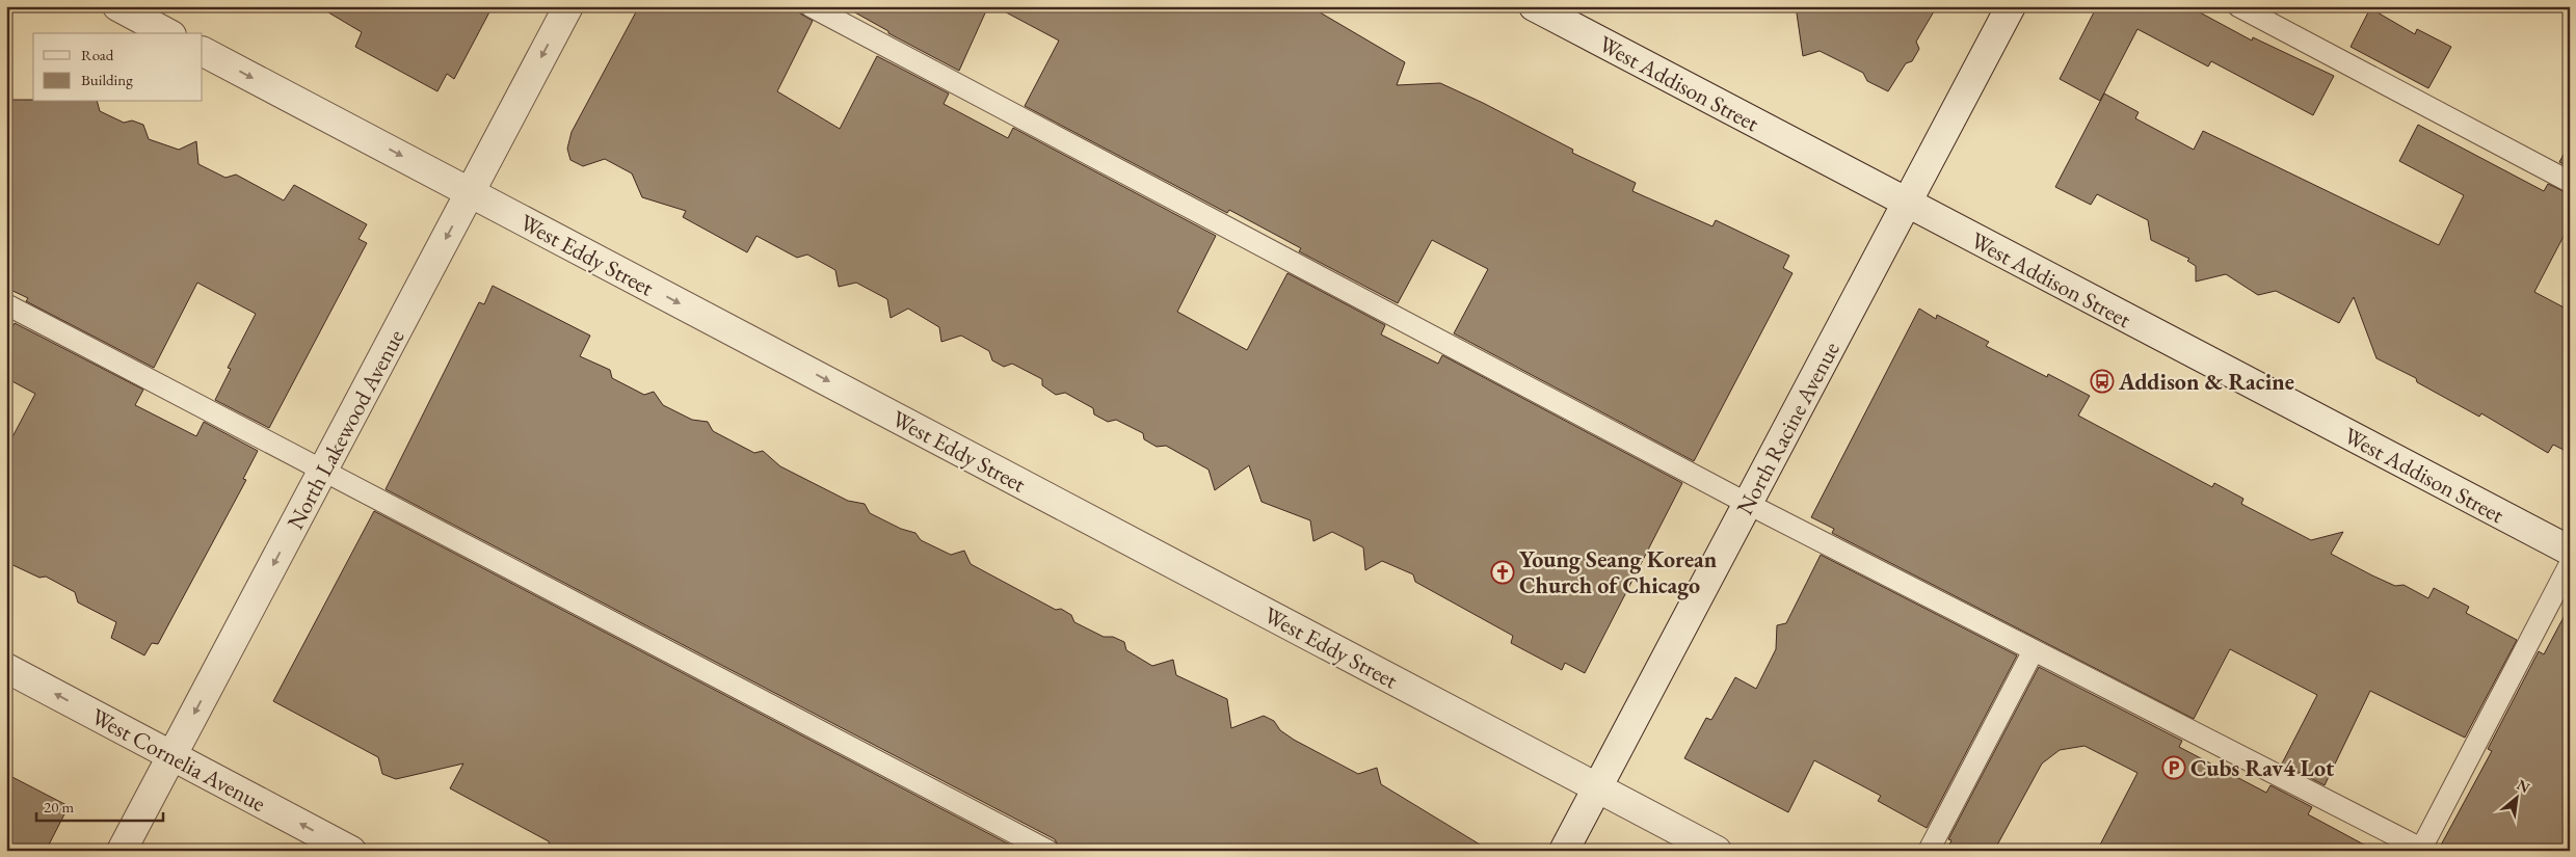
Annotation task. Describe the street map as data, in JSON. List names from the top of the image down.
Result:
{
  "streets": {
    "street": [
      "West Addison Street",
      "West Eddy Street",
      "North Racine Avenue",
      "North Lakewood Avenue",
      "West Cornelia Avenue"
    ]
  },
  "crossings": [
    ["West Addison Street", "North Racine Avenue"],
    ["West Eddy Street", "North Racine Avenue"],
    ["West Eddy Street", "North Lakewood Avenue"],
    ["North Lakewood Avenue", "West Cornelia Avenue"]
  ],
  "one_way": ["West Eddy Street", "North Lakewood Avenue", "West Cornelia Avenue"],
  "places": {
    "bus stop": ["Addison & Racine"],
    "church": ["Young Seang Korean Church of Chicago"],
    "parking": ["Cubs Rav4 Lot"]
  },
  "legend": ["Road", "Building"],
  "scale_bar": "20 m",
  "north": "top right"
}
